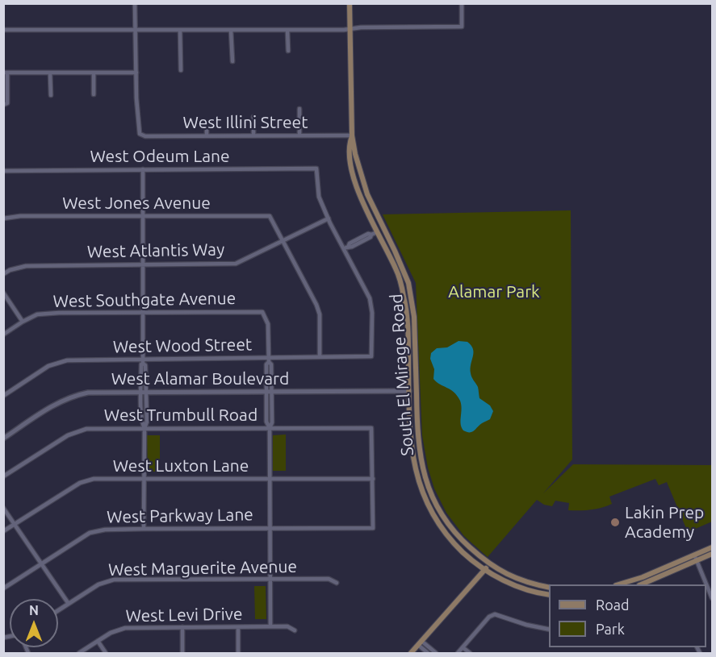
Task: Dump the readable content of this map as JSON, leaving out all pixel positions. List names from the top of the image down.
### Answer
{
  "streets": {
    "main road": ["South El Mirage Road"],
    "street": [
      "West Illini Street",
      "West Odeum Lane",
      "West Jones Avenue",
      "West Atlantis Way",
      "West Southgate Avenue",
      "West Wood Street",
      "West Alamar Boulevard",
      "West Trumbull Road",
      "West Luxton Lane",
      "West Parkway Lane",
      "West Marguerite Avenue",
      "West Levi Drive"
    ]
  },
  "crossings": [
    ["West Illini Street", "South El Mirage Road"],
    ["West Odeum Lane", "West Atlantis Way"],
    ["West Jones Avenue", "West Atlantis Way"],
    ["West Southgate Avenue", "West Wood Street"],
    ["South El Mirage Road", "West Alamar Boulevard"],
    ["West Trumbull Road", "West Luxton Lane"],
    ["West Trumbull Road", "West Parkway Lane"],
    ["West Luxton Lane", "West Parkway Lane"]
  ],
  "parks": ["Alamar Park"],
  "places": ["Lakin Prep Academy"],
  "legend": ["Road", "Park"],
  "north": "top"
}
